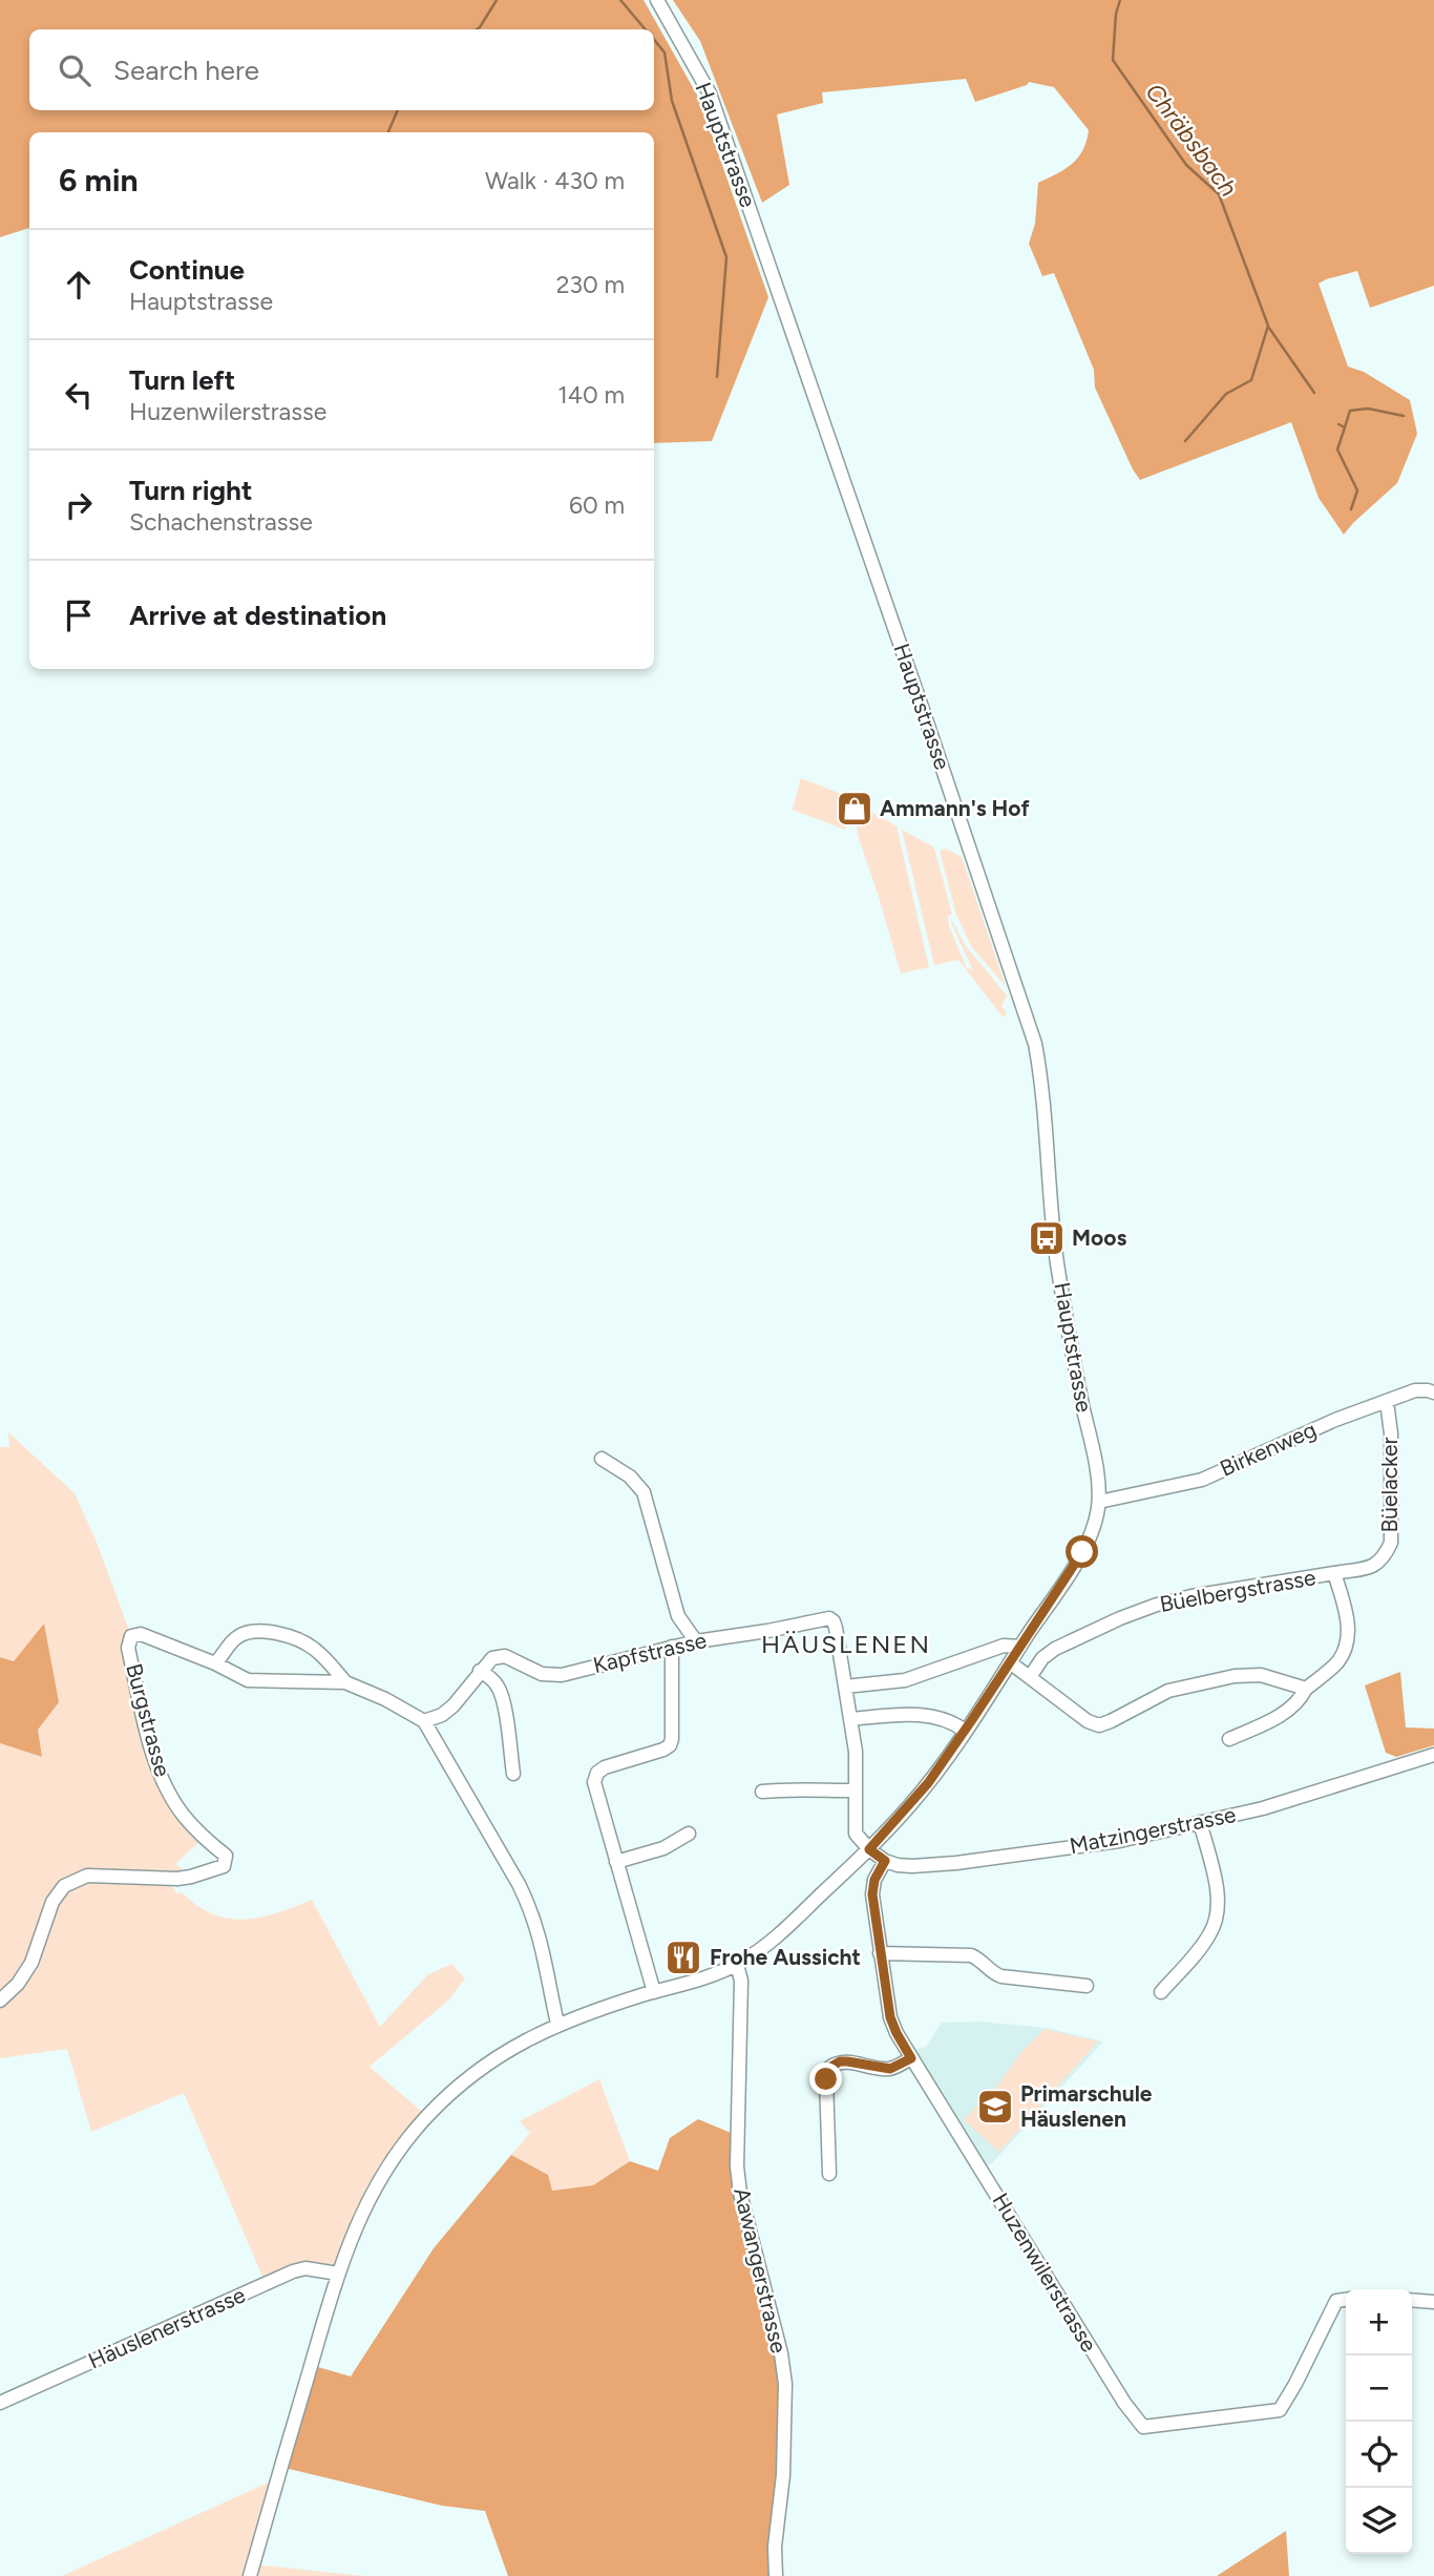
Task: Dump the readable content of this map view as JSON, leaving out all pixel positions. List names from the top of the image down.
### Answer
{
  "streets": {
    "street": [
      "Hauptstrasse",
      "Birkenweg",
      "Büelacker",
      "Büelbergstrasse",
      "Kapfstrasse",
      "Burgstrasse",
      "Matzingerstrasse",
      "Aawangerstrasse",
      "Huzenwilerstrasse",
      "Häuslenerstrasse"
    ]
  },
  "crossings": [
    ["Hauptstrasse", "Birkenweg"],
    ["Hauptstrasse", "Matzingerstrasse"],
    ["Hauptstrasse", "Aawangerstrasse"],
    ["Hauptstrasse", "Häuslenerstrasse"],
    ["Birkenweg", "Büelacker"],
    ["Büelacker", "Büelbergstrasse"],
    ["Matzingerstrasse", "Huzenwilerstrasse"]
  ],
  "districts": ["HÄUSLENEN"],
  "water": ["Chräbsbach"],
  "places": {
    "shop": ["Ammann's Hof"],
    "bus stop": ["Moos"],
    "restaurant": ["Frohe Aussicht"],
    "school or university": ["Primarschule Häuslenen"]
  },
  "page": {
    "search": "Search here",
    "heading": ["6 min", "Walk · 430 m"],
    "list": [
      ["Continue", "Hauptstrasse", "230 m"],
      ["Turn left", "Huzenwilerstrasse", "140 m"],
      ["Turn right", "Schachenstrasse", "60 m"],
      "Arrive at destination"
    ],
    "map_buttons": ["+", "−"]
  }
}
